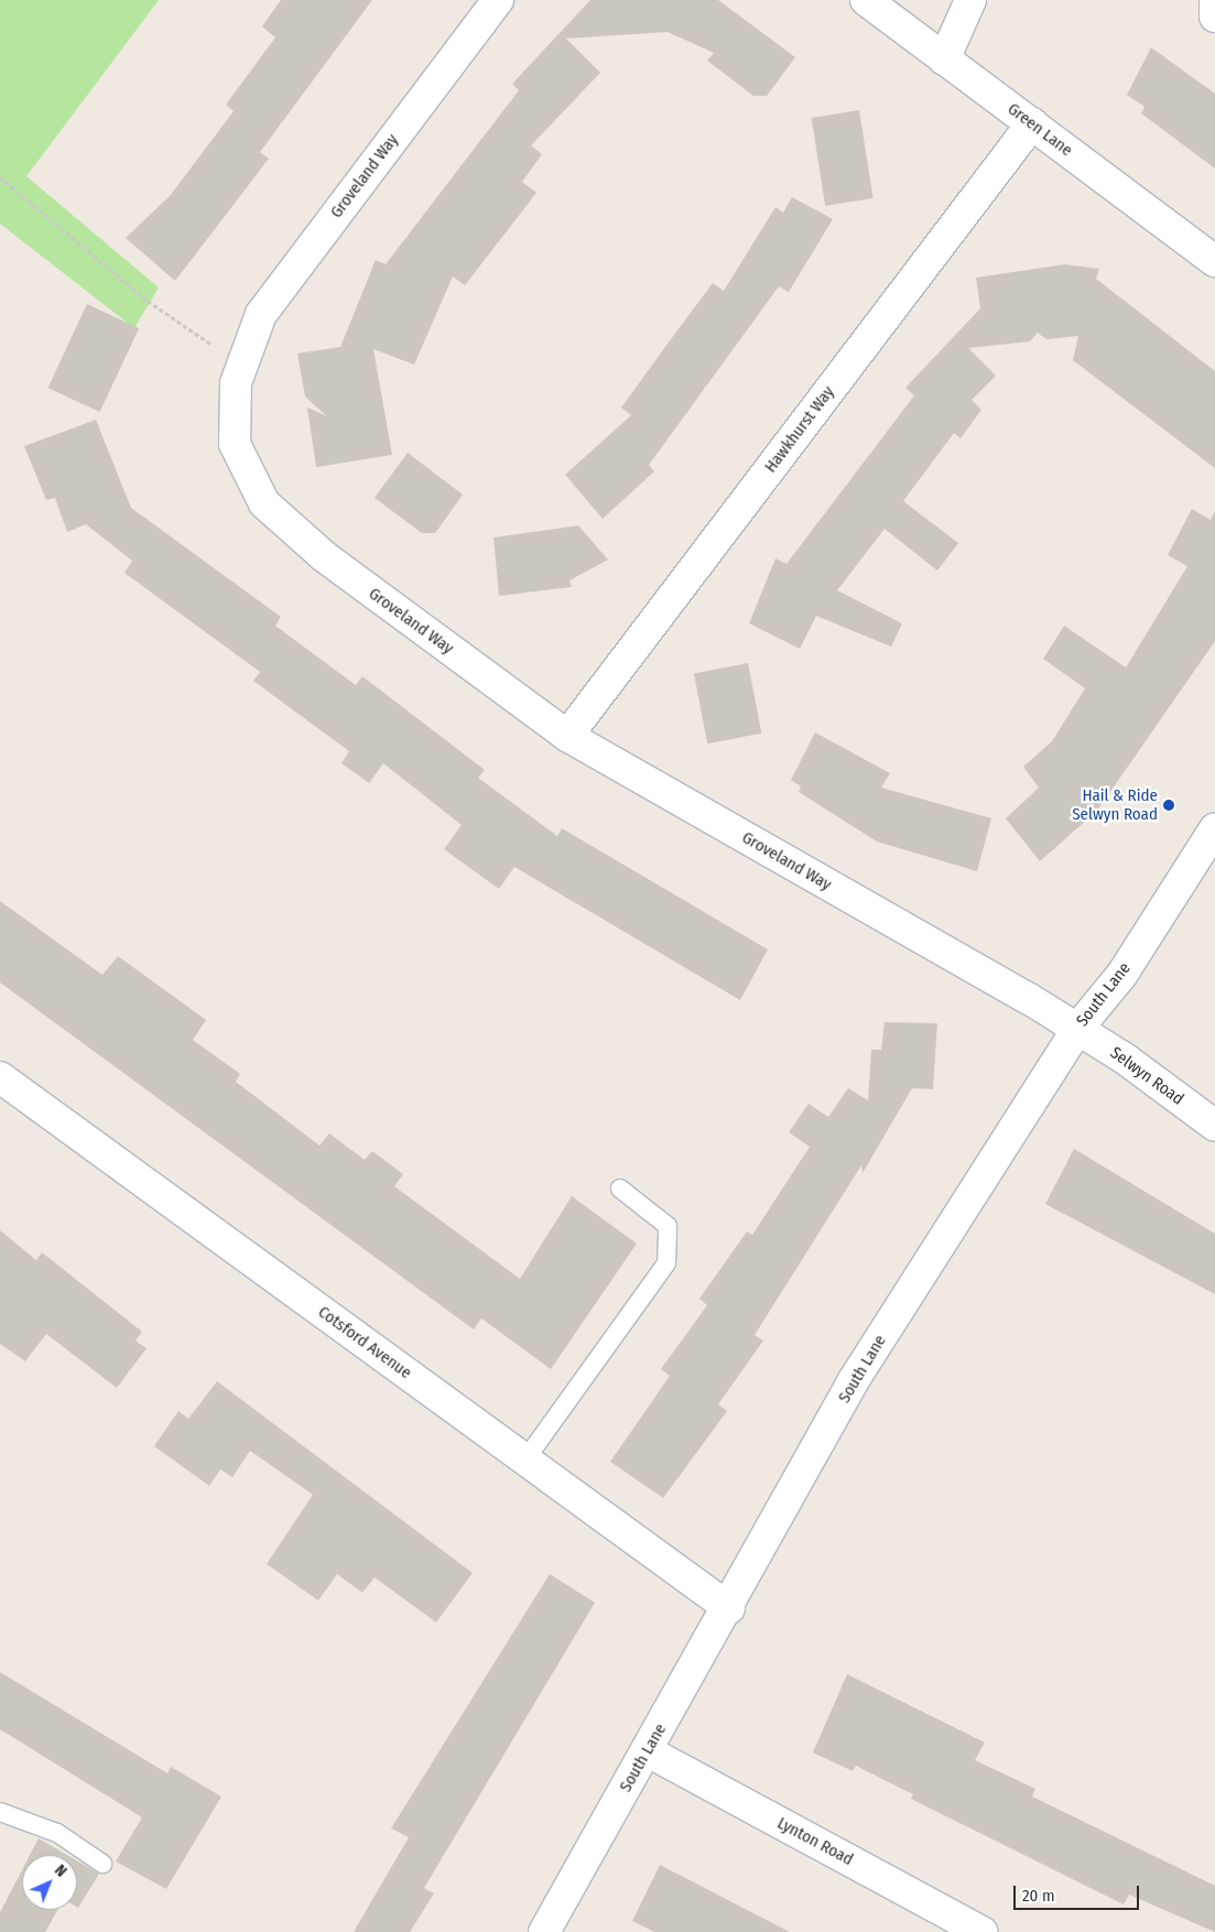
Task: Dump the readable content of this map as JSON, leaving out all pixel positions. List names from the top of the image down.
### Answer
{
  "streets": {
    "street": [
      "Green Lane",
      "Groveland Way",
      "Hawkhurst Way",
      "South Lane",
      "Selwyn Road",
      "Cotsford Avenue",
      "Lynton Road"
    ]
  },
  "crossings": [
    ["Green Lane", "Hawkhurst Way"],
    ["Groveland Way", "Hawkhurst Way"],
    ["Groveland Way", "South Lane"],
    ["Groveland Way", "Selwyn Road"],
    ["South Lane", "Selwyn Road"],
    ["South Lane", "Cotsford Avenue"],
    ["South Lane", "Lynton Road"]
  ],
  "places": ["Hail & Ride Selwyn Road"],
  "scale_bar": "20 m",
  "north": "top right"
}
